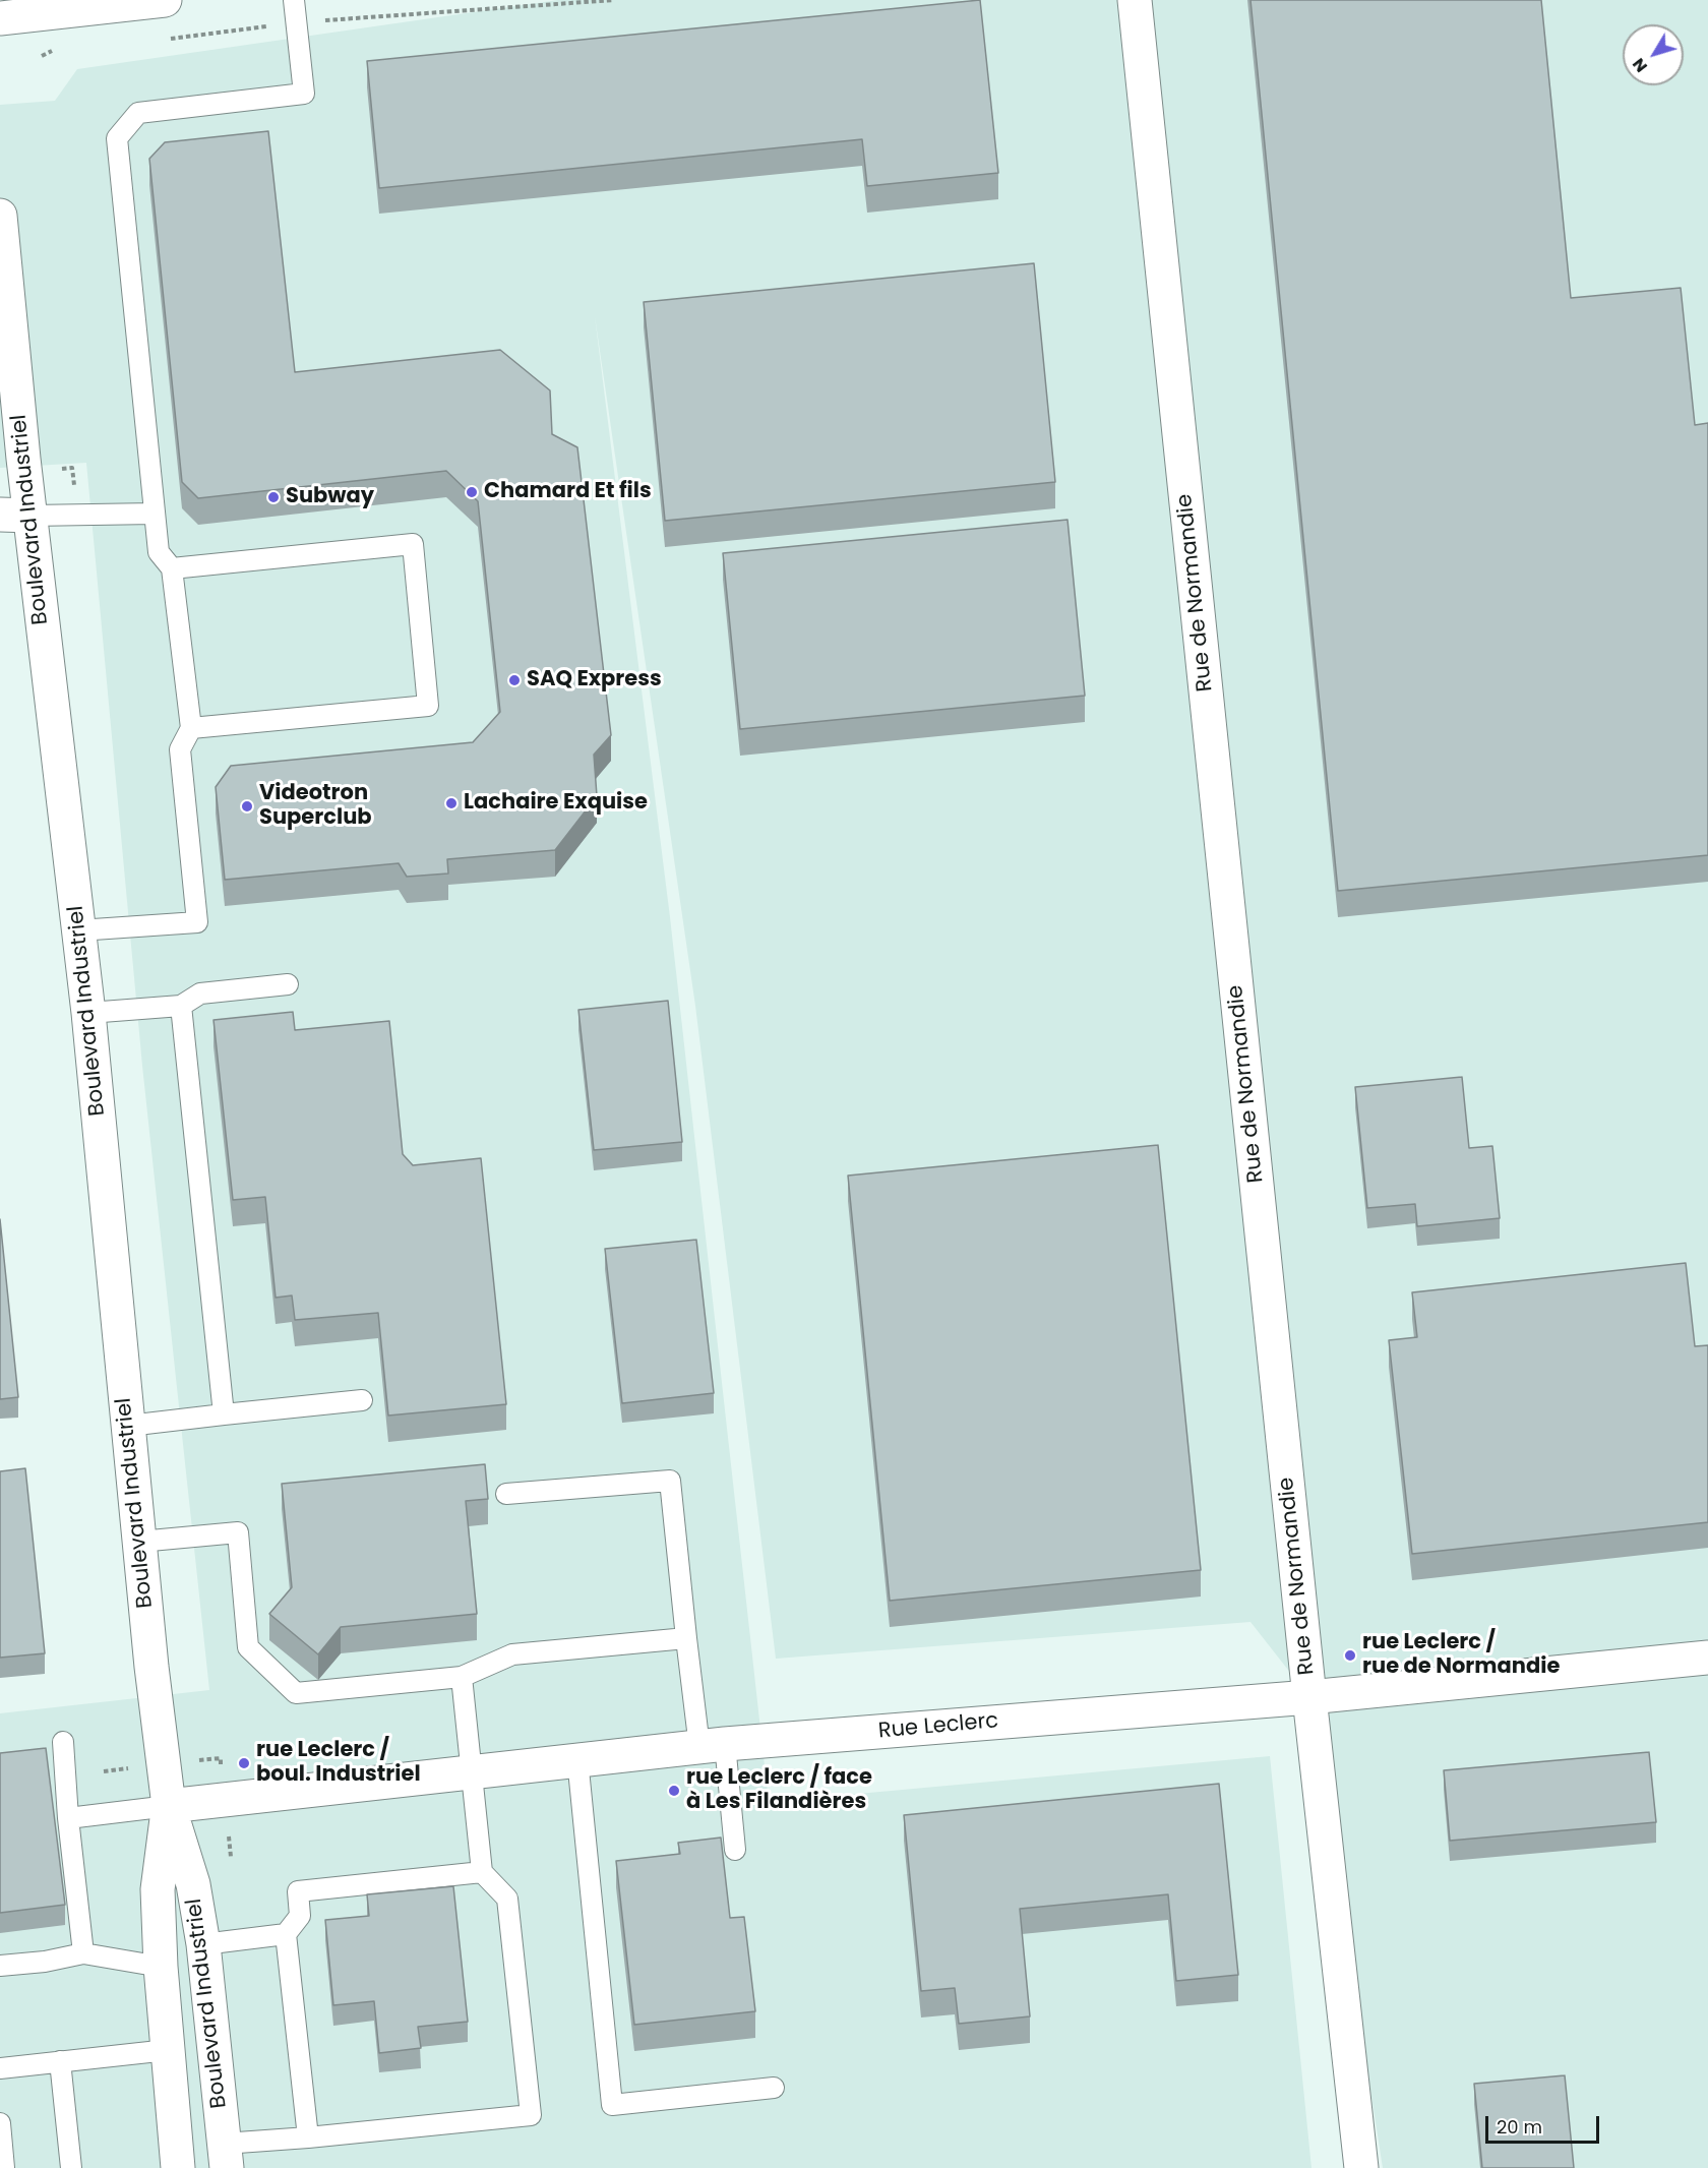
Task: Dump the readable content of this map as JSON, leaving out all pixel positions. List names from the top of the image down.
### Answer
{
  "streets": {
    "street": ["Boulevard Industriel", "Rue de Normandie", "Rue Leclerc"]
  },
  "crossings": [
    ["Boulevard Industriel", "Rue Leclerc"],
    ["Rue de Normandie", "Rue Leclerc"]
  ],
  "places": [
    "Chamard Et fils",
    "Subway",
    "SAQ Express",
    "Lachaire Exquise",
    "Videotron Superclub",
    "rue Leclerc / rue de Normandie",
    "rue Leclerc / boul. Industriel",
    "rue Leclerc / face à Les Filandières"
  ],
  "scale_bar": "20 m",
  "north": "bottom left"
}
